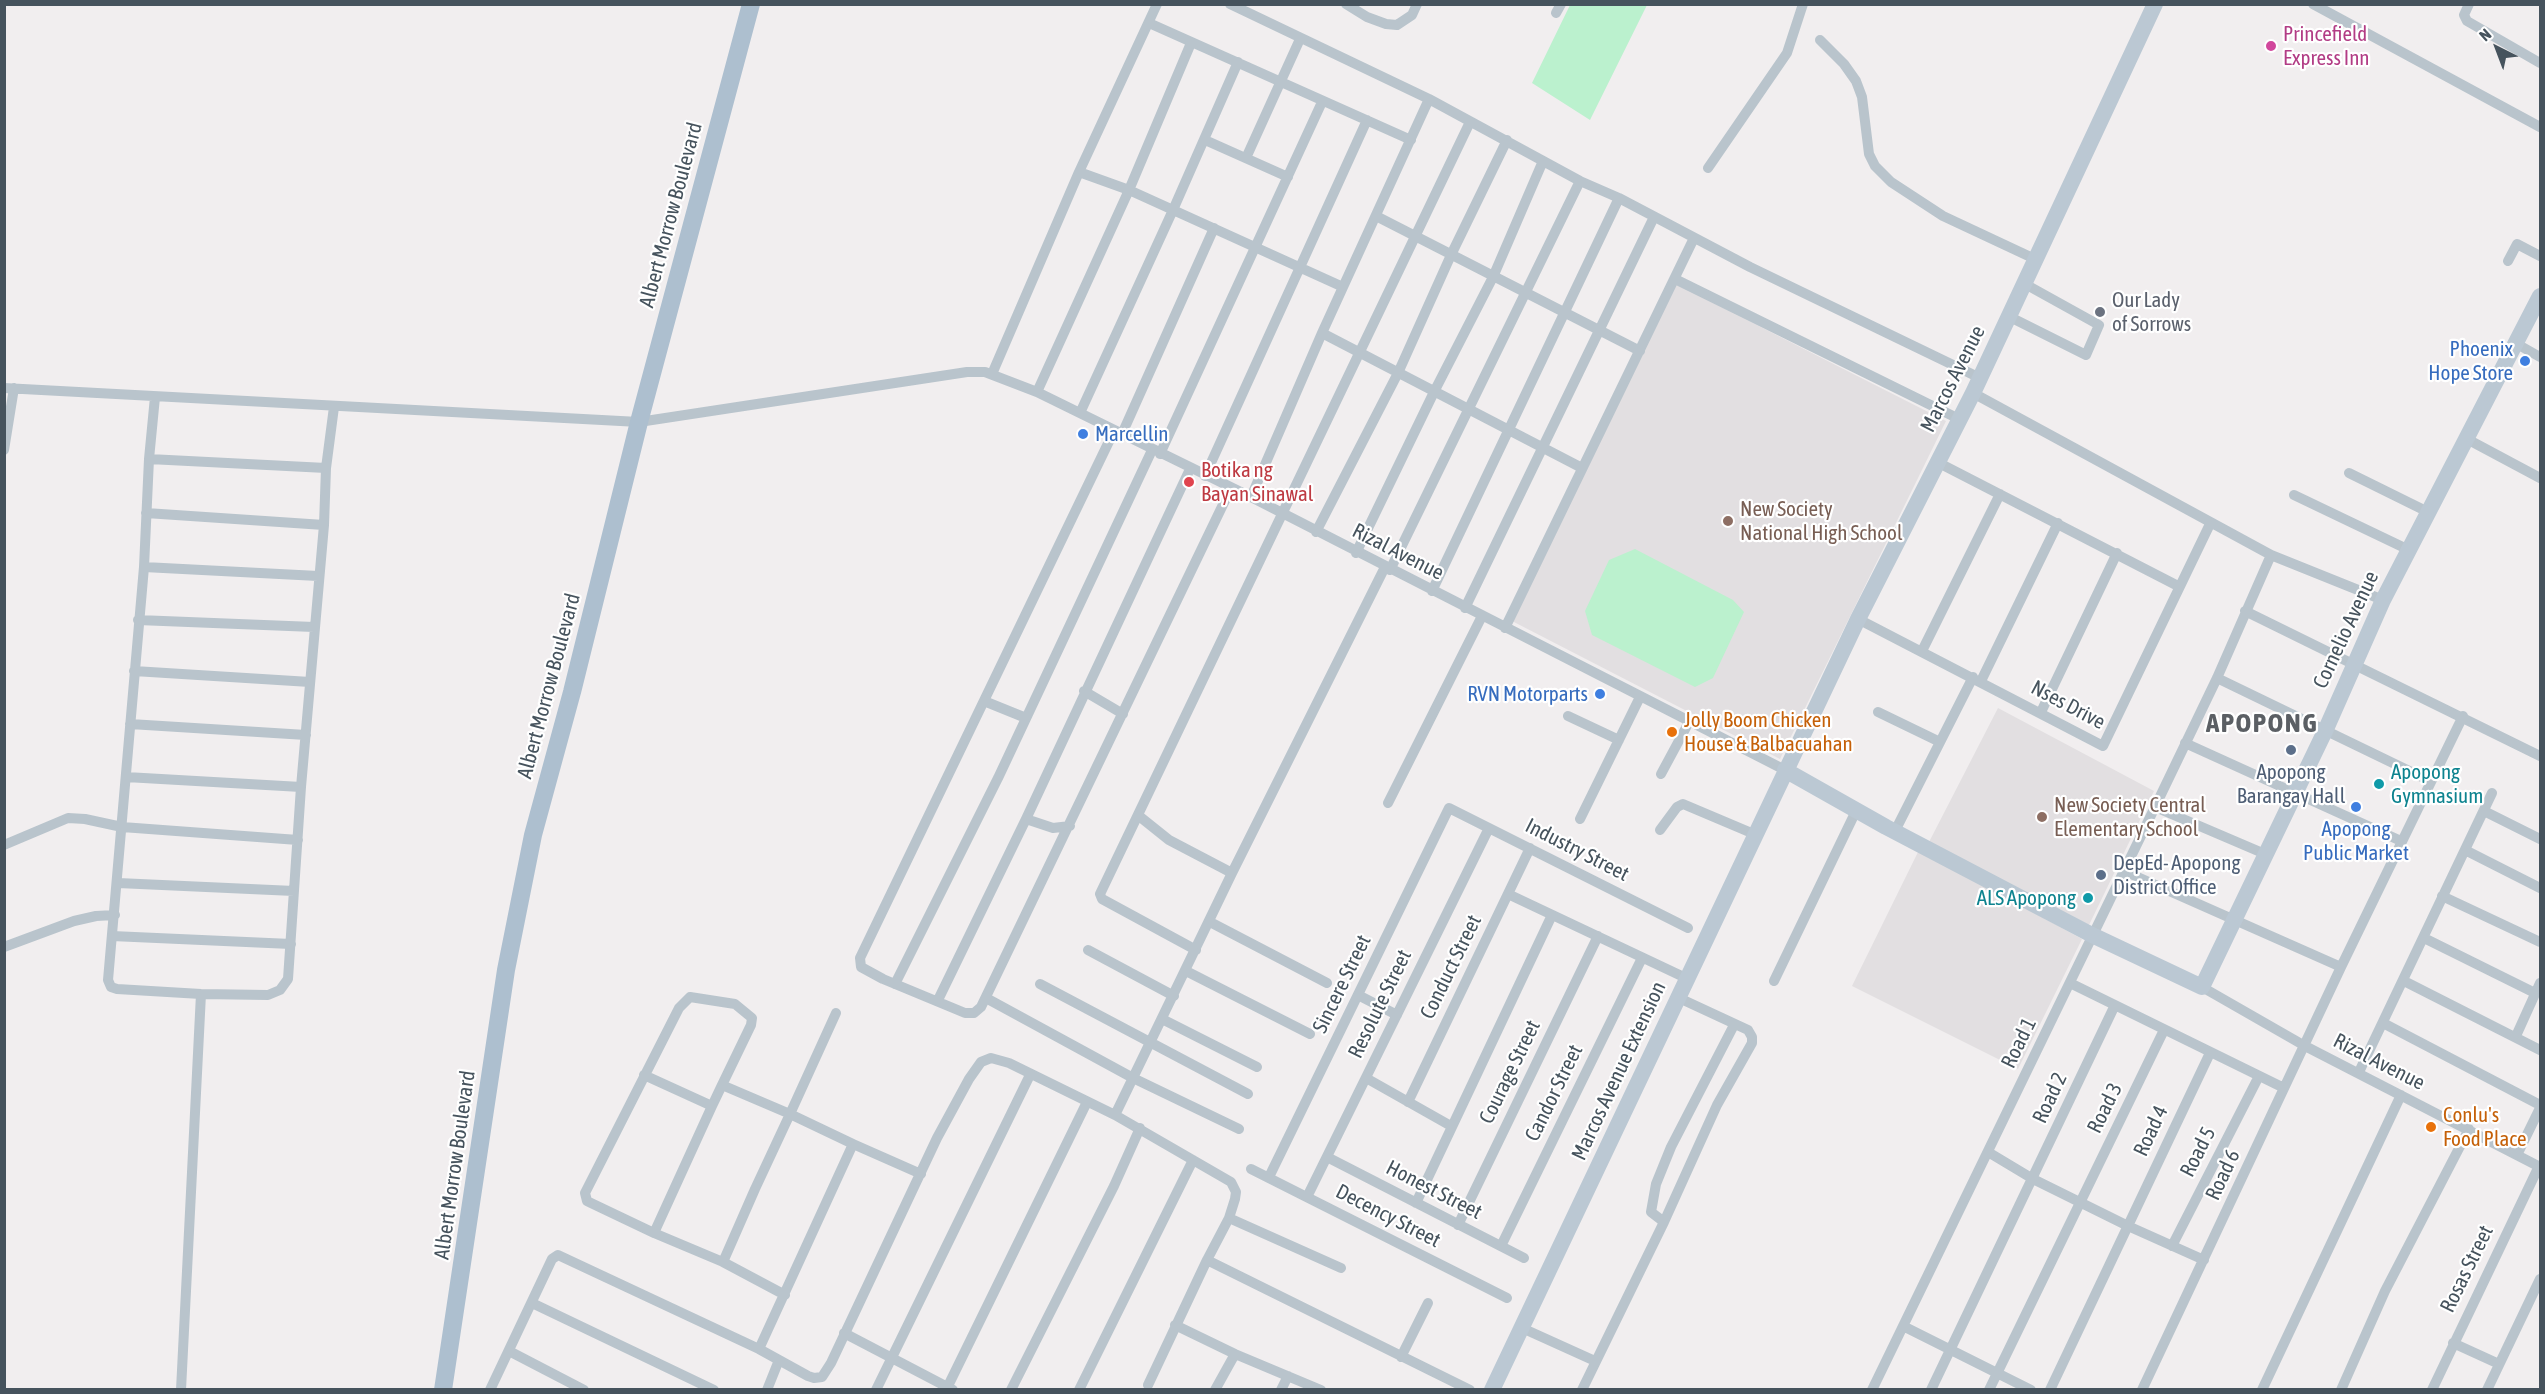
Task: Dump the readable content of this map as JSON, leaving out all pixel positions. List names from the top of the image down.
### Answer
{
  "streets": {
    "main road": ["Albert Morrow Boulevard"],
    "street": [
      "Marcos Avenue",
      "Rizal Avenue",
      "Cornelio Avenue",
      "Nses Drive",
      "Industry Street",
      "Conduct Street",
      "Sincere Street",
      "Resolute Street",
      "Road 1",
      "Marcos Avenue Extension",
      "Courage Street",
      "Candor Street",
      "Road 2",
      "Road 3",
      "Road 4",
      "Road 5",
      "Road 6",
      "Honest Street",
      "Decency Street",
      "Rosas Street"
    ]
  },
  "crossings": [
    ["Albert Morrow Boulevard", "Rizal Avenue"],
    ["Marcos Avenue", "Rizal Avenue"],
    ["Marcos Avenue", "Nses Drive"],
    ["Marcos Avenue", "Marcos Avenue Extension"],
    ["Rizal Avenue", "Cornelio Avenue"],
    ["Rizal Avenue", "Marcos Avenue Extension"],
    ["Rizal Avenue", "Road 6"],
    ["Rizal Avenue", "Rosas Street"],
    ["Industry Street", "Conduct Street"],
    ["Industry Street", "Sincere Street"],
    ["Industry Street", "Resolute Street"],
    ["Sincere Street", "Decency Street"],
    ["Resolute Street", "Honest Street"],
    ["Resolute Street", "Decency Street"],
    ["Courage Street", "Honest Street"],
    ["Candor Street", "Honest Street"]
  ],
  "districts": ["APOPONG"],
  "places": [
    "Princefield Express Inn",
    "Our Lady of Sorrows",
    "Phoenix Hope Store",
    "Marcellin",
    "Botika ng Bayan Sinawal",
    "New Society National High School",
    "RVN Motorparts",
    "Jolly Boom Chicken House & Balbacuahan",
    "Apopong Barangay Hall",
    "Apopong Gymnasium",
    "Apopong Public Market",
    "New Society Central Elementary School",
    "DepEd- Apopong District Office",
    "ALS Apopong",
    "Conlu's Food Place"
  ],
  "north": "top left"
}
